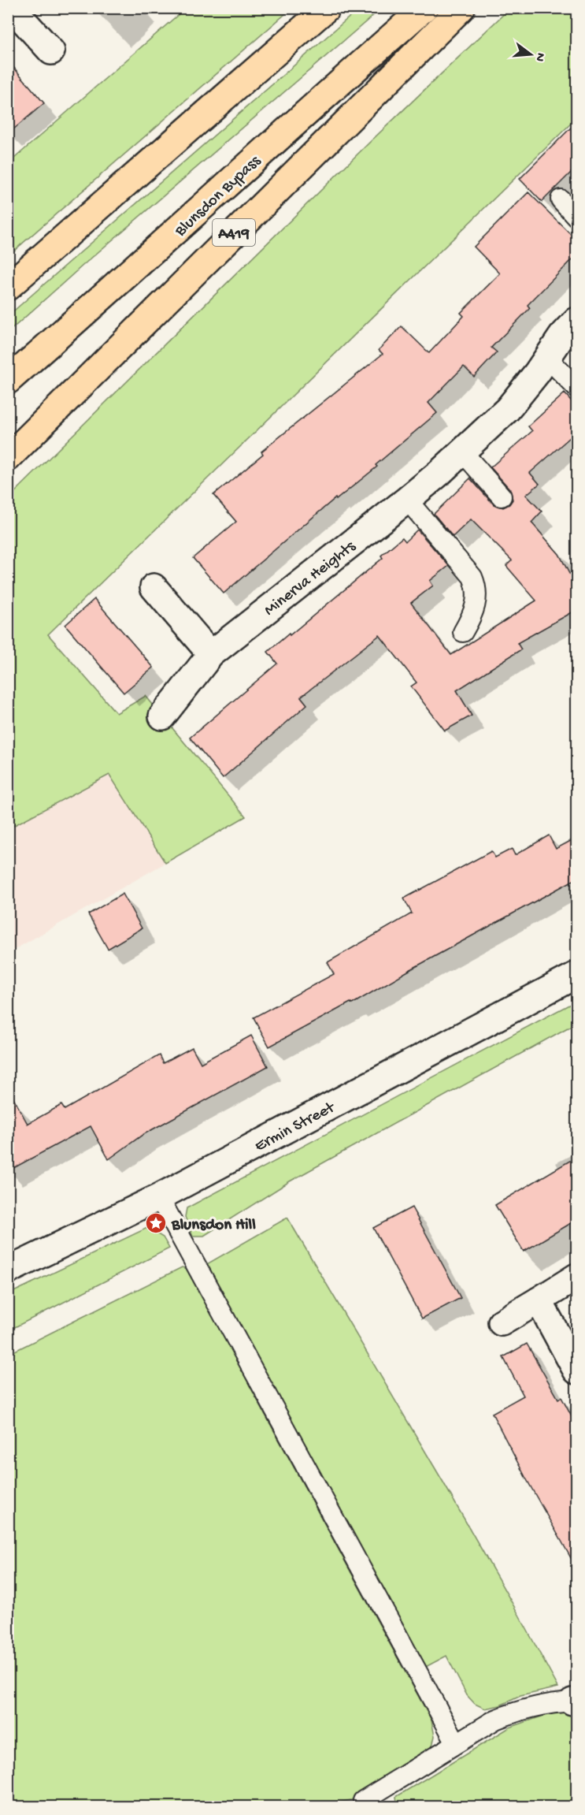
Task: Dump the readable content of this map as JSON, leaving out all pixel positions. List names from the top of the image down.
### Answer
{
  "streets": {
    "highway": ["Blunsdon Bypass", "A419"],
    "street": ["Minerva Heights", "Ermin Street"]
  },
  "places": {
    "place": ["Blunsdon Hill"]
  },
  "north": "right"
}
